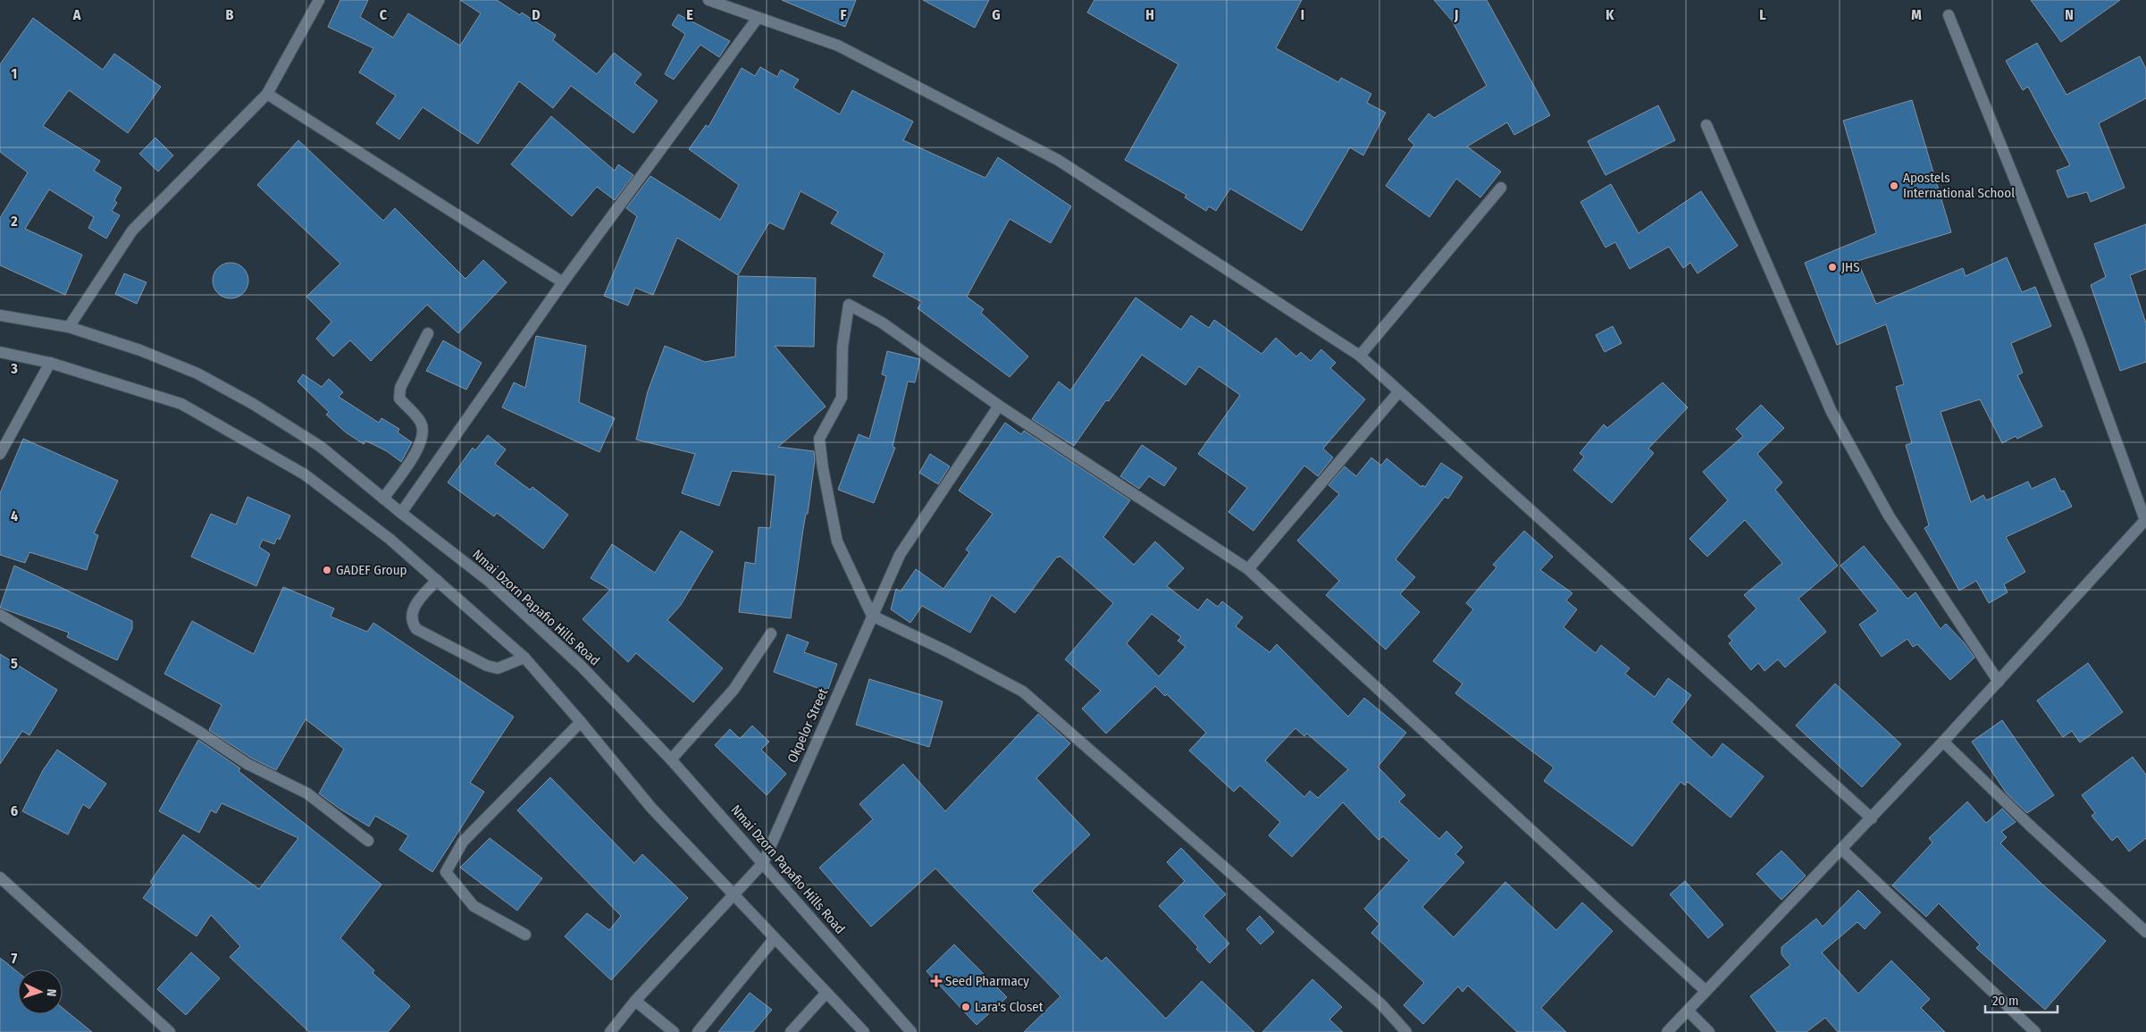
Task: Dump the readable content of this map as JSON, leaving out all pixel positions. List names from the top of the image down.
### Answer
{
  "streets": {
    "street": ["Nmai Dzorn Papafio Hills Road", "Okpelor Street"]
  },
  "crossings": [
    ["Nmai Dzorn Papafio Hills Road", "Okpelor Street"]
  ],
  "places": {
    "other": [
      "Apostels International School",
      "JHS",
      "GADEF Group",
      "Lara's Closet"
    ],
    "health": ["Seed Pharmacy"]
  },
  "scale_bar": "20 m",
  "north": "right",
  "grid": {
    "columns": [
      "A",
      "B",
      "C",
      "D",
      "E",
      "F",
      "G",
      "H",
      "I",
      "J",
      "K",
      "L",
      "M",
      "N"
    ],
    "rows": [
      "1",
      "2",
      "3",
      "4",
      "5",
      "6",
      "7"
    ]
  }
}
